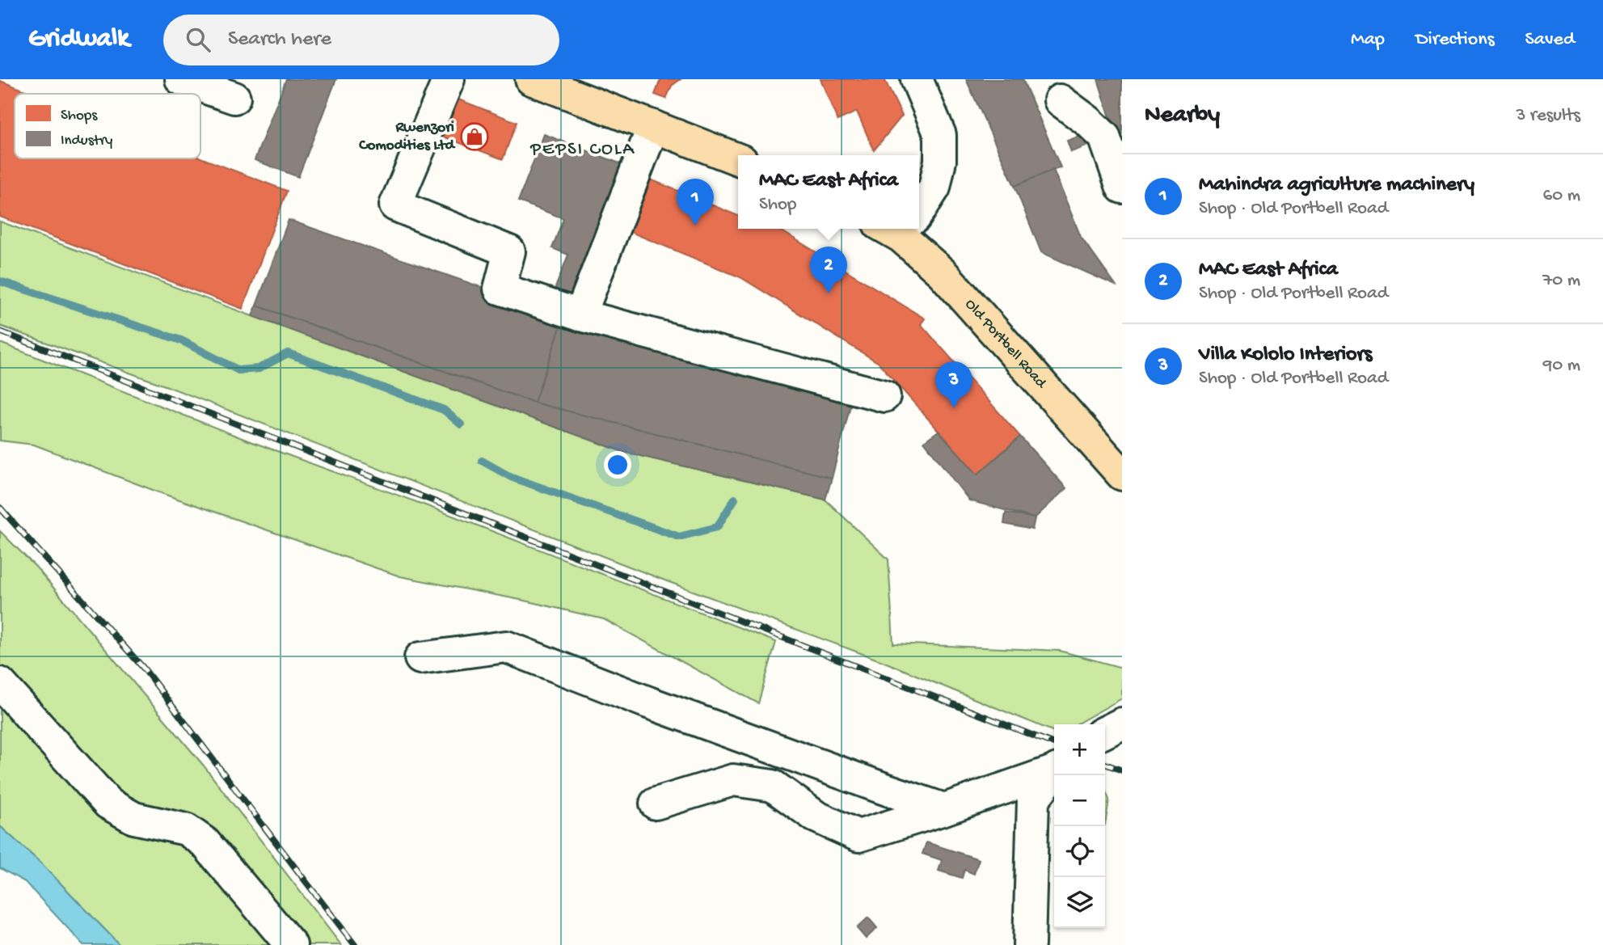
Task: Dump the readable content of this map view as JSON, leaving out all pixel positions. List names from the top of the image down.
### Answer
{
  "streets": {
    "main road": ["Old Portbell Road"]
  },
  "districts": ["PEPSI COLA"],
  "places": {
    "shop": ["Rwenzori Comodities Ltd"]
  },
  "legend": ["Shops", "Industry"],
  "page": {
    "header": "Gridwalk",
    "search": "Search here",
    "nav": ["Map", "Directions", "Saved"],
    "heading": ["Nearby", "3 results"],
    "list": [
      {
        "mark": "1",
        "name": "Mahindra agriculture machinery",
        "note": "Shop · Old Portbell Road",
        "value": "60 m"
      },
      {
        "mark": "2",
        "name": "MAC East Africa",
        "note": "Shop · Old Portbell Road",
        "value": "70 m"
      },
      {
        "mark": "3",
        "name": "Villa Kololo Interiors",
        "note": "Shop · Old Portbell Road",
        "value": "90 m"
      }
    ],
    "popup": ["MAC East Africa", "Shop"],
    "pins": ["1", "2", "3"],
    "map_buttons": ["+", "−"]
  }
}
